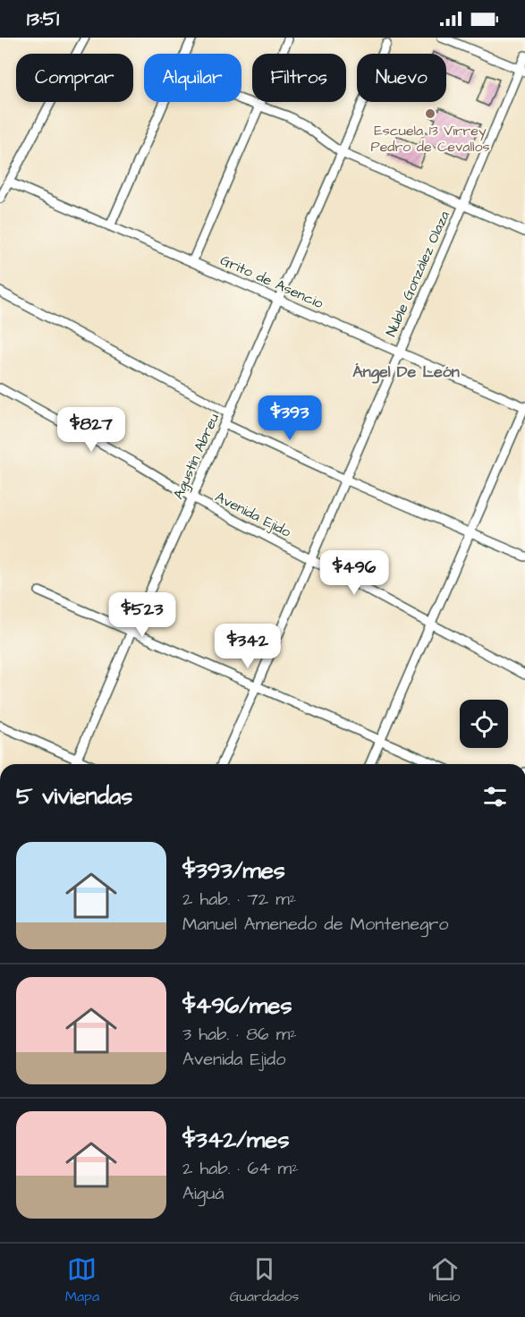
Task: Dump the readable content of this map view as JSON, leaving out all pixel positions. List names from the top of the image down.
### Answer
{
  "streets": {
    "street": [
      "Nuble González Olaza",
      "Grito de Asencio",
      "Agustín Abreu",
      "Avenida Ejido"
    ]
  },
  "crossings": [
    ["Nuble González Olaza", "Grito de Asencio"],
    ["Nuble González Olaza", "Avenida Ejido"],
    ["Grito de Asencio", "Agustín Abreu"],
    ["Agustín Abreu", "Avenida Ejido"]
  ],
  "districts": ["Ángel De León"],
  "places": ["Escuela 13 Virrey Pedro de Cevallos"],
  "page": {
    "status": "13:51",
    "chip": [
      "Comprar",
      "Alquilar",
      "Filtros",
      "Nuevo"
    ],
    "price": [
      "$393",
      "$827",
      "$496",
      "$523",
      "$342"
    ],
    "heading": "5 viviendas",
    "list": [
      {
        "name": "$393/mes",
        "note": "2 hab. · 72 m² · Manuel Amenedo de Montenegro"
      },
      {
        "name": "$496/mes",
        "note": "3 hab. · 86 m² · Avenida Ejido"
      },
      {
        "name": "$342/mes",
        "note": "2 hab. · 64 m² · Aiguá"
      }
    ],
    "tabs": ["Mapa", "Guardados", "Inicio"]
  }
}
